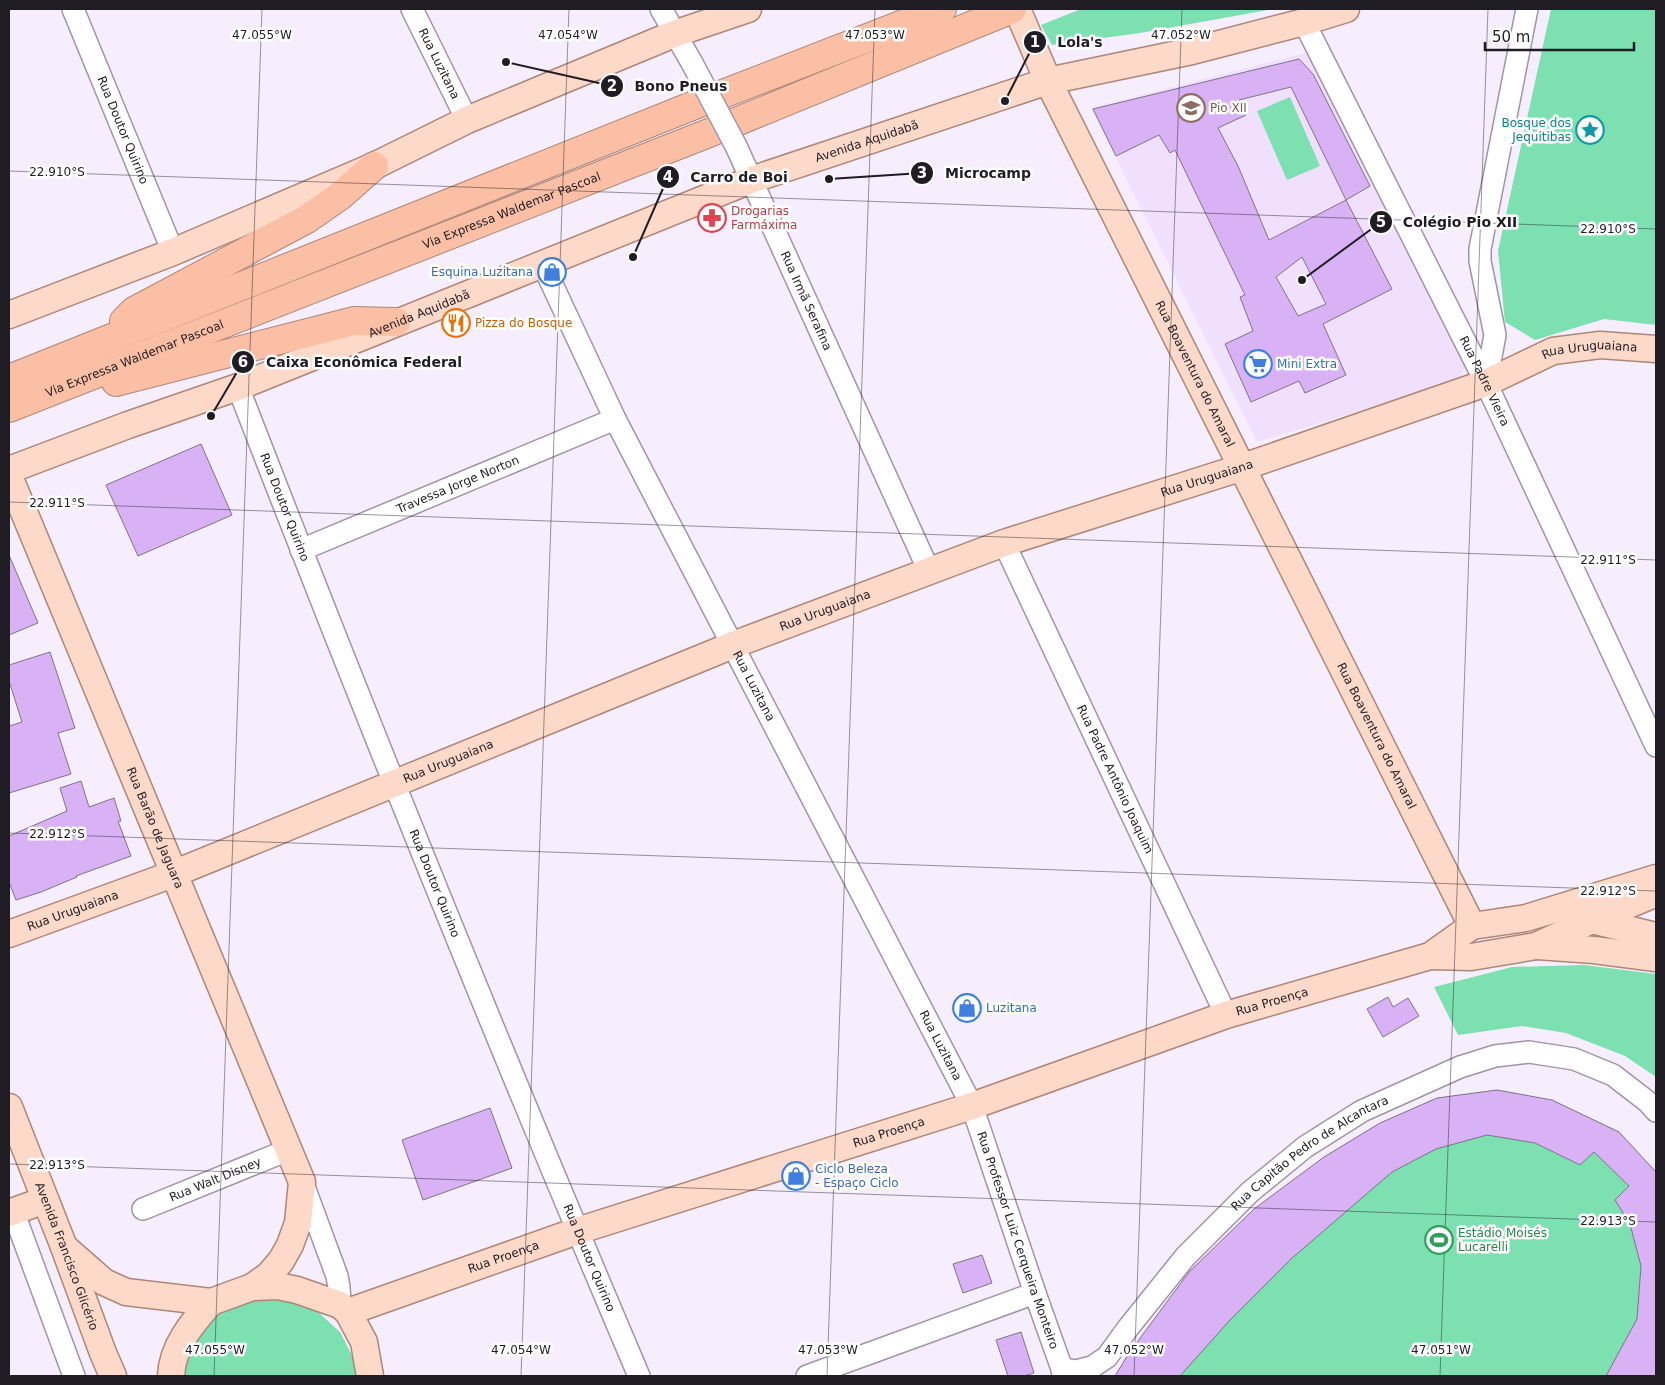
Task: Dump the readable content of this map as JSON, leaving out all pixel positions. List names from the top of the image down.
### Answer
{
  "streets": {
    "highway": ["Via Expressa Waldemar Pascoal"],
    "main road": [
      "Avenida Aquidabã",
      "Rua Uruguaiana",
      "Rua Boaventura do Amaral",
      "Rua Barão de Jaguara",
      "Rua Proença",
      "Avenida Francisco Glicério"
    ],
    "street": [
      "Rua Luzitana",
      "Rua Doutor Quirino",
      "Rua Irmã Serafina",
      "Rua Padre Vieira",
      "Travessa Jorge Norton",
      "Rua Padre Antônio Joaquim",
      "Rua Capitão Pedro de Alcantara",
      "Rua Walt Disney",
      "Rua Professor Luiz Cerqueira Monteiro"
    ]
  },
  "crossings": [
    ["Rua Luzitana", "Avenida Aquidabã"],
    ["Rua Luzitana", "Rua Uruguaiana"],
    ["Rua Luzitana", "Travessa Jorge Norton"],
    ["Rua Luzitana", "Rua Proença"],
    ["Rua Luzitana", "Rua Professor Luiz Cerqueira Monteiro"],
    ["Rua Doutor Quirino", "Avenida Aquidabã"],
    ["Rua Doutor Quirino", "Rua Uruguaiana"],
    ["Rua Doutor Quirino", "Travessa Jorge Norton"],
    ["Rua Doutor Quirino", "Rua Proença"],
    ["Avenida Aquidabã", "Rua Irmã Serafina"],
    ["Avenida Aquidabã", "Rua Boaventura do Amaral"],
    ["Avenida Aquidabã", "Rua Padre Vieira"],
    ["Rua Irmã Serafina", "Rua Uruguaiana"],
    ["Rua Uruguaiana", "Rua Boaventura do Amaral"],
    ["Rua Uruguaiana", "Rua Padre Vieira"],
    ["Rua Uruguaiana", "Rua Padre Antônio Joaquim"],
    ["Rua Uruguaiana", "Rua Barão de Jaguara"],
    ["Rua Boaventura do Amaral", "Rua Proença"],
    ["Rua Padre Antônio Joaquim", "Rua Proença"],
    ["Rua Barão de Jaguara", "Rua Walt Disney"],
    ["Rua Proença", "Rua Professor Luiz Cerqueira Monteiro"],
    ["Rua Capitão Pedro de Alcantara", "Rua Professor Luiz Cerqueira Monteiro"]
  ],
  "places": {
    "other": [
      "Bono Pneus",
      "Lola's",
      "Microcamp",
      "Carro de Boi",
      "Colégio Pio XII",
      "Caixa Econômica Federal"
    ],
    "school or university": ["Pio XII"],
    "place": ["Bosque dos Jequitibas"],
    "pharmacy": ["Drogarias Farmáxima"],
    "shop": ["Esquina Luzitana", "Luzitana", "Ciclo Beleza - Espaço Ciclo"],
    "restaurant": ["Pizza do Bosque"],
    "supermarket": ["Mini Extra"],
    "sports": ["Estádio Moisés Lucarelli"]
  },
  "scale_bar": "50 m",
  "coordinates": [
    "47.055°W",
    "47.054°W",
    "47.053°W",
    "47.052°W",
    "22.910°S",
    "22.911°S",
    "22.912°S",
    "22.913°S",
    "47.051°W"
  ]
}
